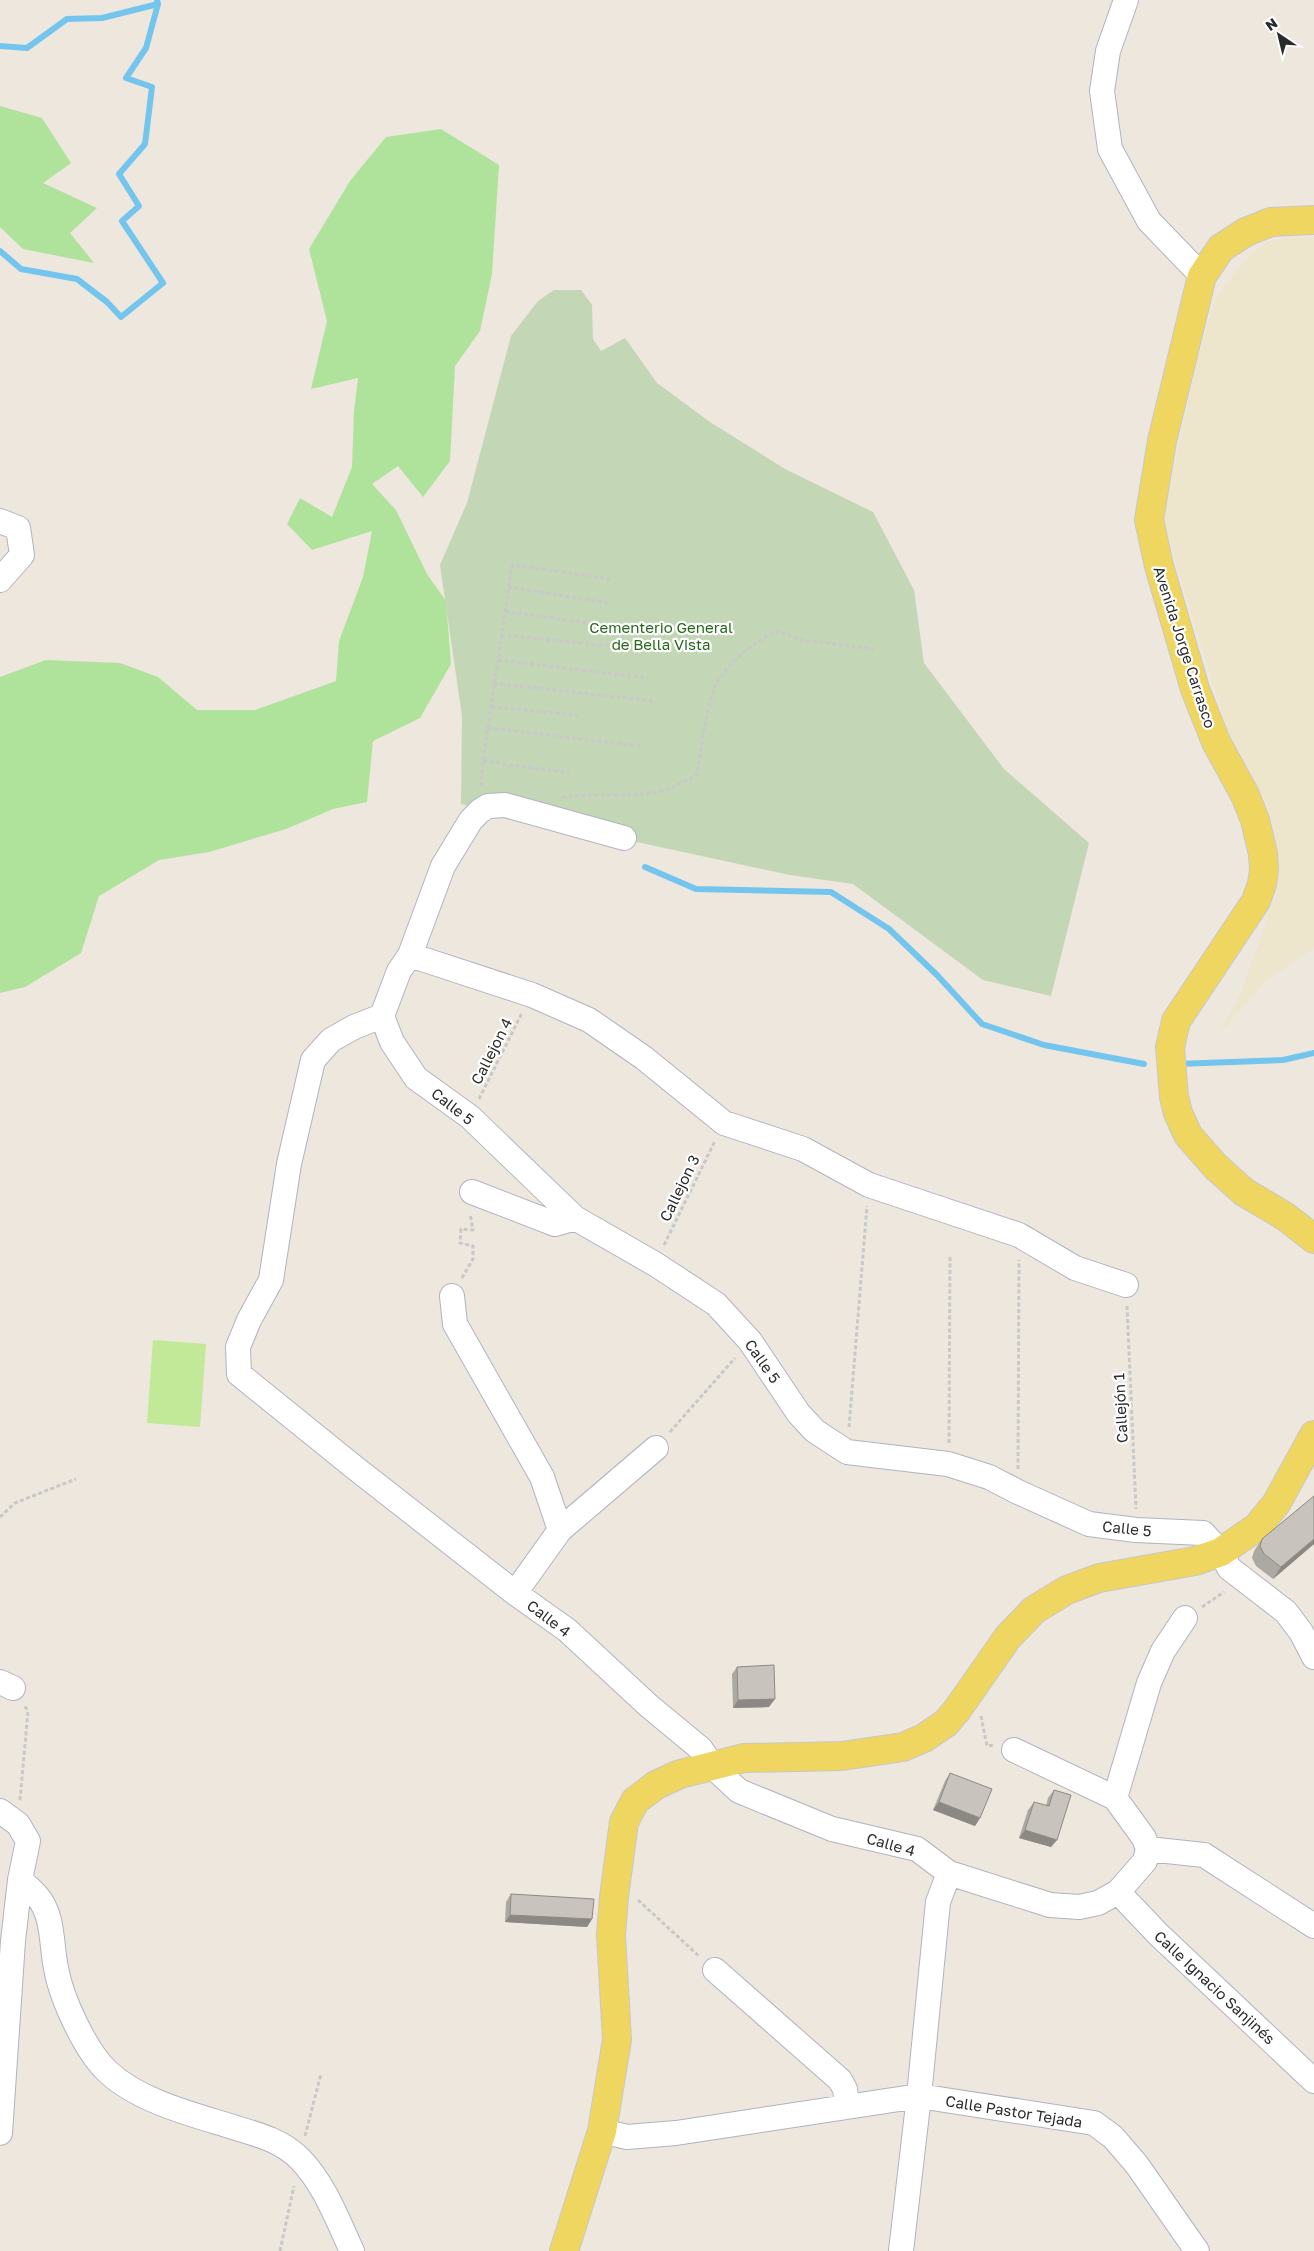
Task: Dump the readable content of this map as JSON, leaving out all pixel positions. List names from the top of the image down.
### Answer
{
  "streets": {
    "main road": ["Avenida Jorge Carrasco"],
    "street": [
      "Calle 5",
      "Calle 4",
      "Calle Ignacio Sanjinés",
      "Calle Pastor Tejada"
    ],
    "path": ["Callejon 4", "Callejon 3", "Callejón 1"]
  },
  "crossings": [
    ["Callejon 4", "Calle 5"],
    ["Calle 5", "Callejon 3"],
    ["Calle 5", "Callejón 1"],
    ["Calle 5", "Calle 4"],
    ["Calle 4", "Calle Ignacio Sanjinés"]
  ],
  "parks": ["Cementerio General de Bella Vista"],
  "north": "top left"
}
